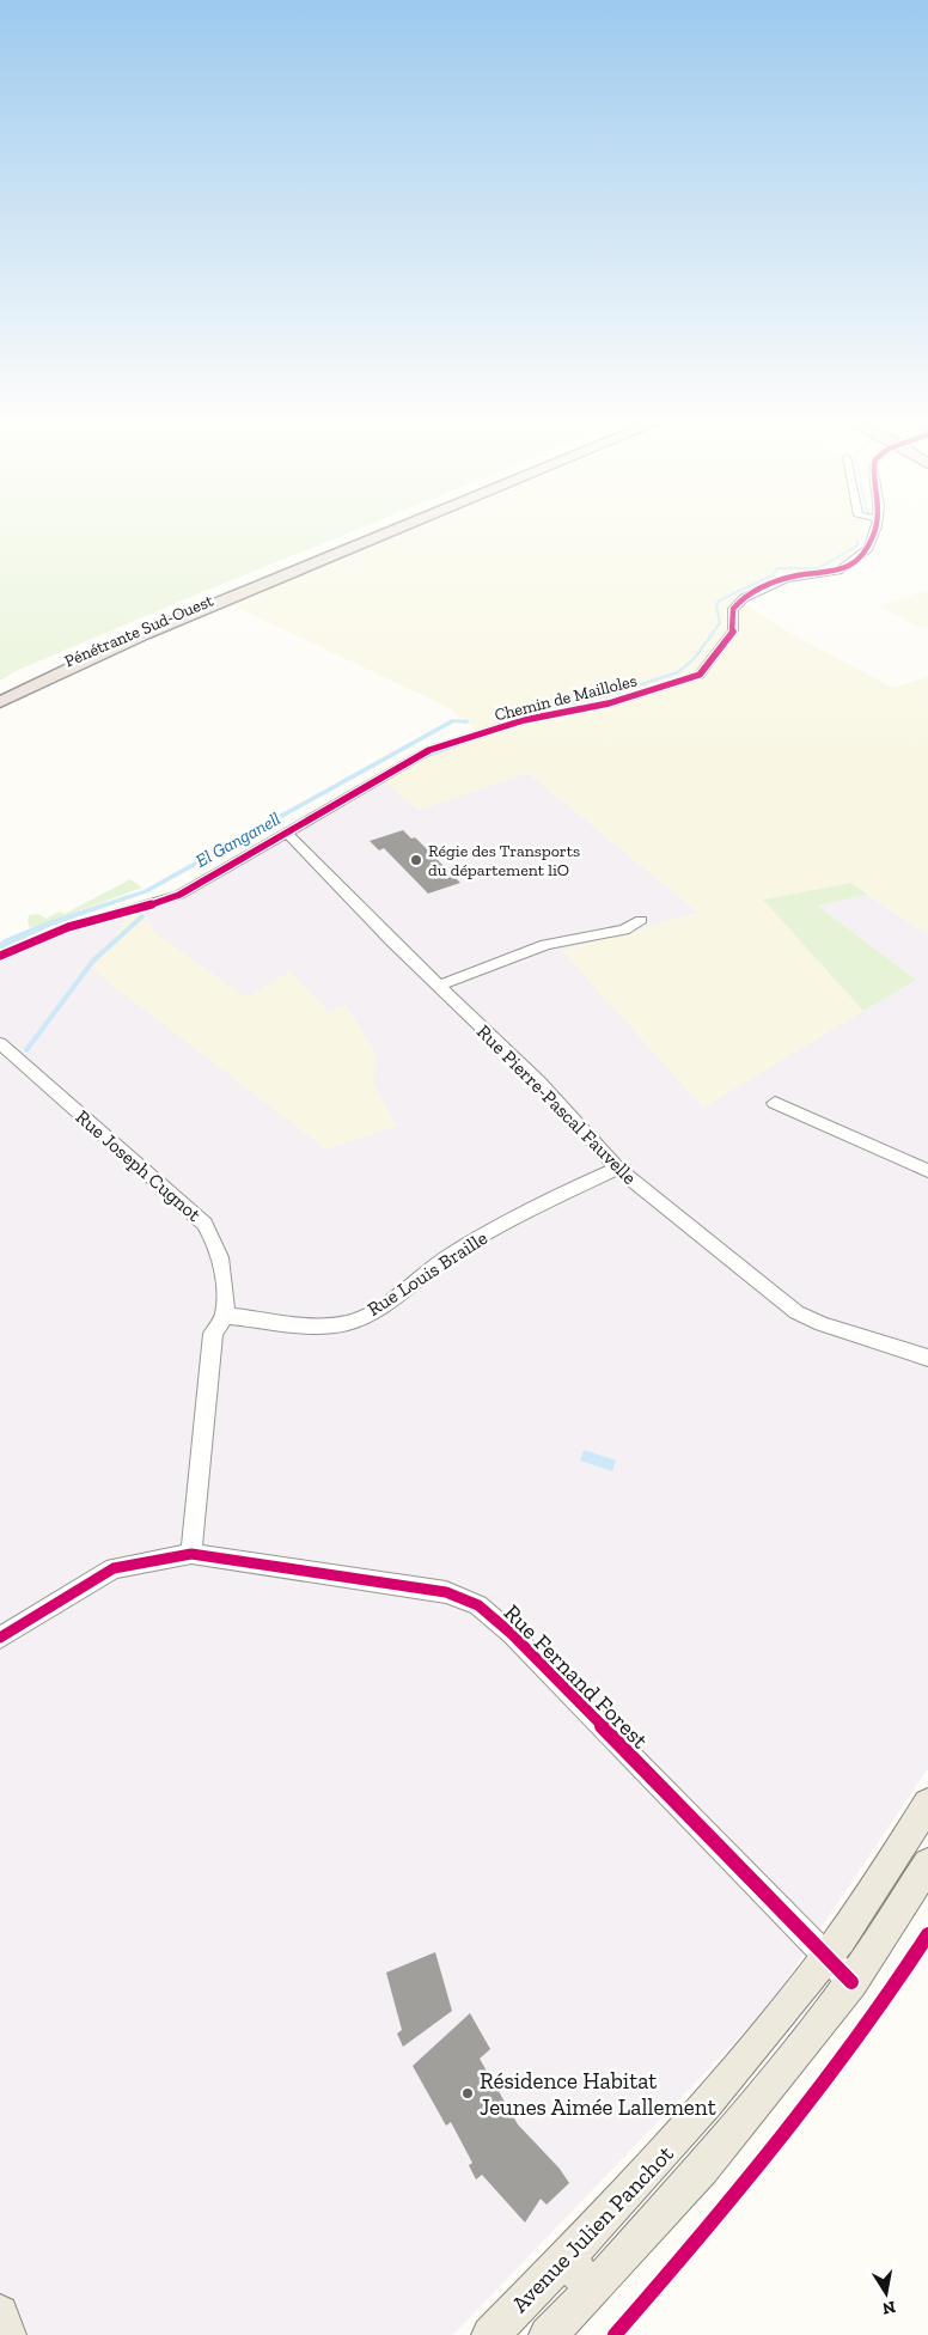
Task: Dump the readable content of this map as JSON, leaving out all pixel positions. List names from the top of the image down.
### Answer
{
  "streets": {
    "highway": ["Pénétrante Sud-Ouest"],
    "main road": ["Avenue Julien Panchot"],
    "street": [
      "Chemin de Mailloles",
      "Rue Pierre-Pascal Fauvelle",
      "Rue Joseph Cugnot",
      "Rue Louis Braille",
      "Rue Fernand Forest"
    ]
  },
  "crossings": [
    ["Chemin de Mailloles", "Rue Pierre-Pascal Fauvelle"],
    ["Rue Pierre-Pascal Fauvelle", "Rue Louis Braille"],
    ["Rue Joseph Cugnot", "Rue Louis Braille"],
    ["Rue Fernand Forest", "Avenue Julien Panchot"]
  ],
  "water": ["El Ganganell"],
  "places": ["Régie des Transports du département liO", "Résidence Habitat Jeunes Aimée Lallement"],
  "north": "bottom"
}
